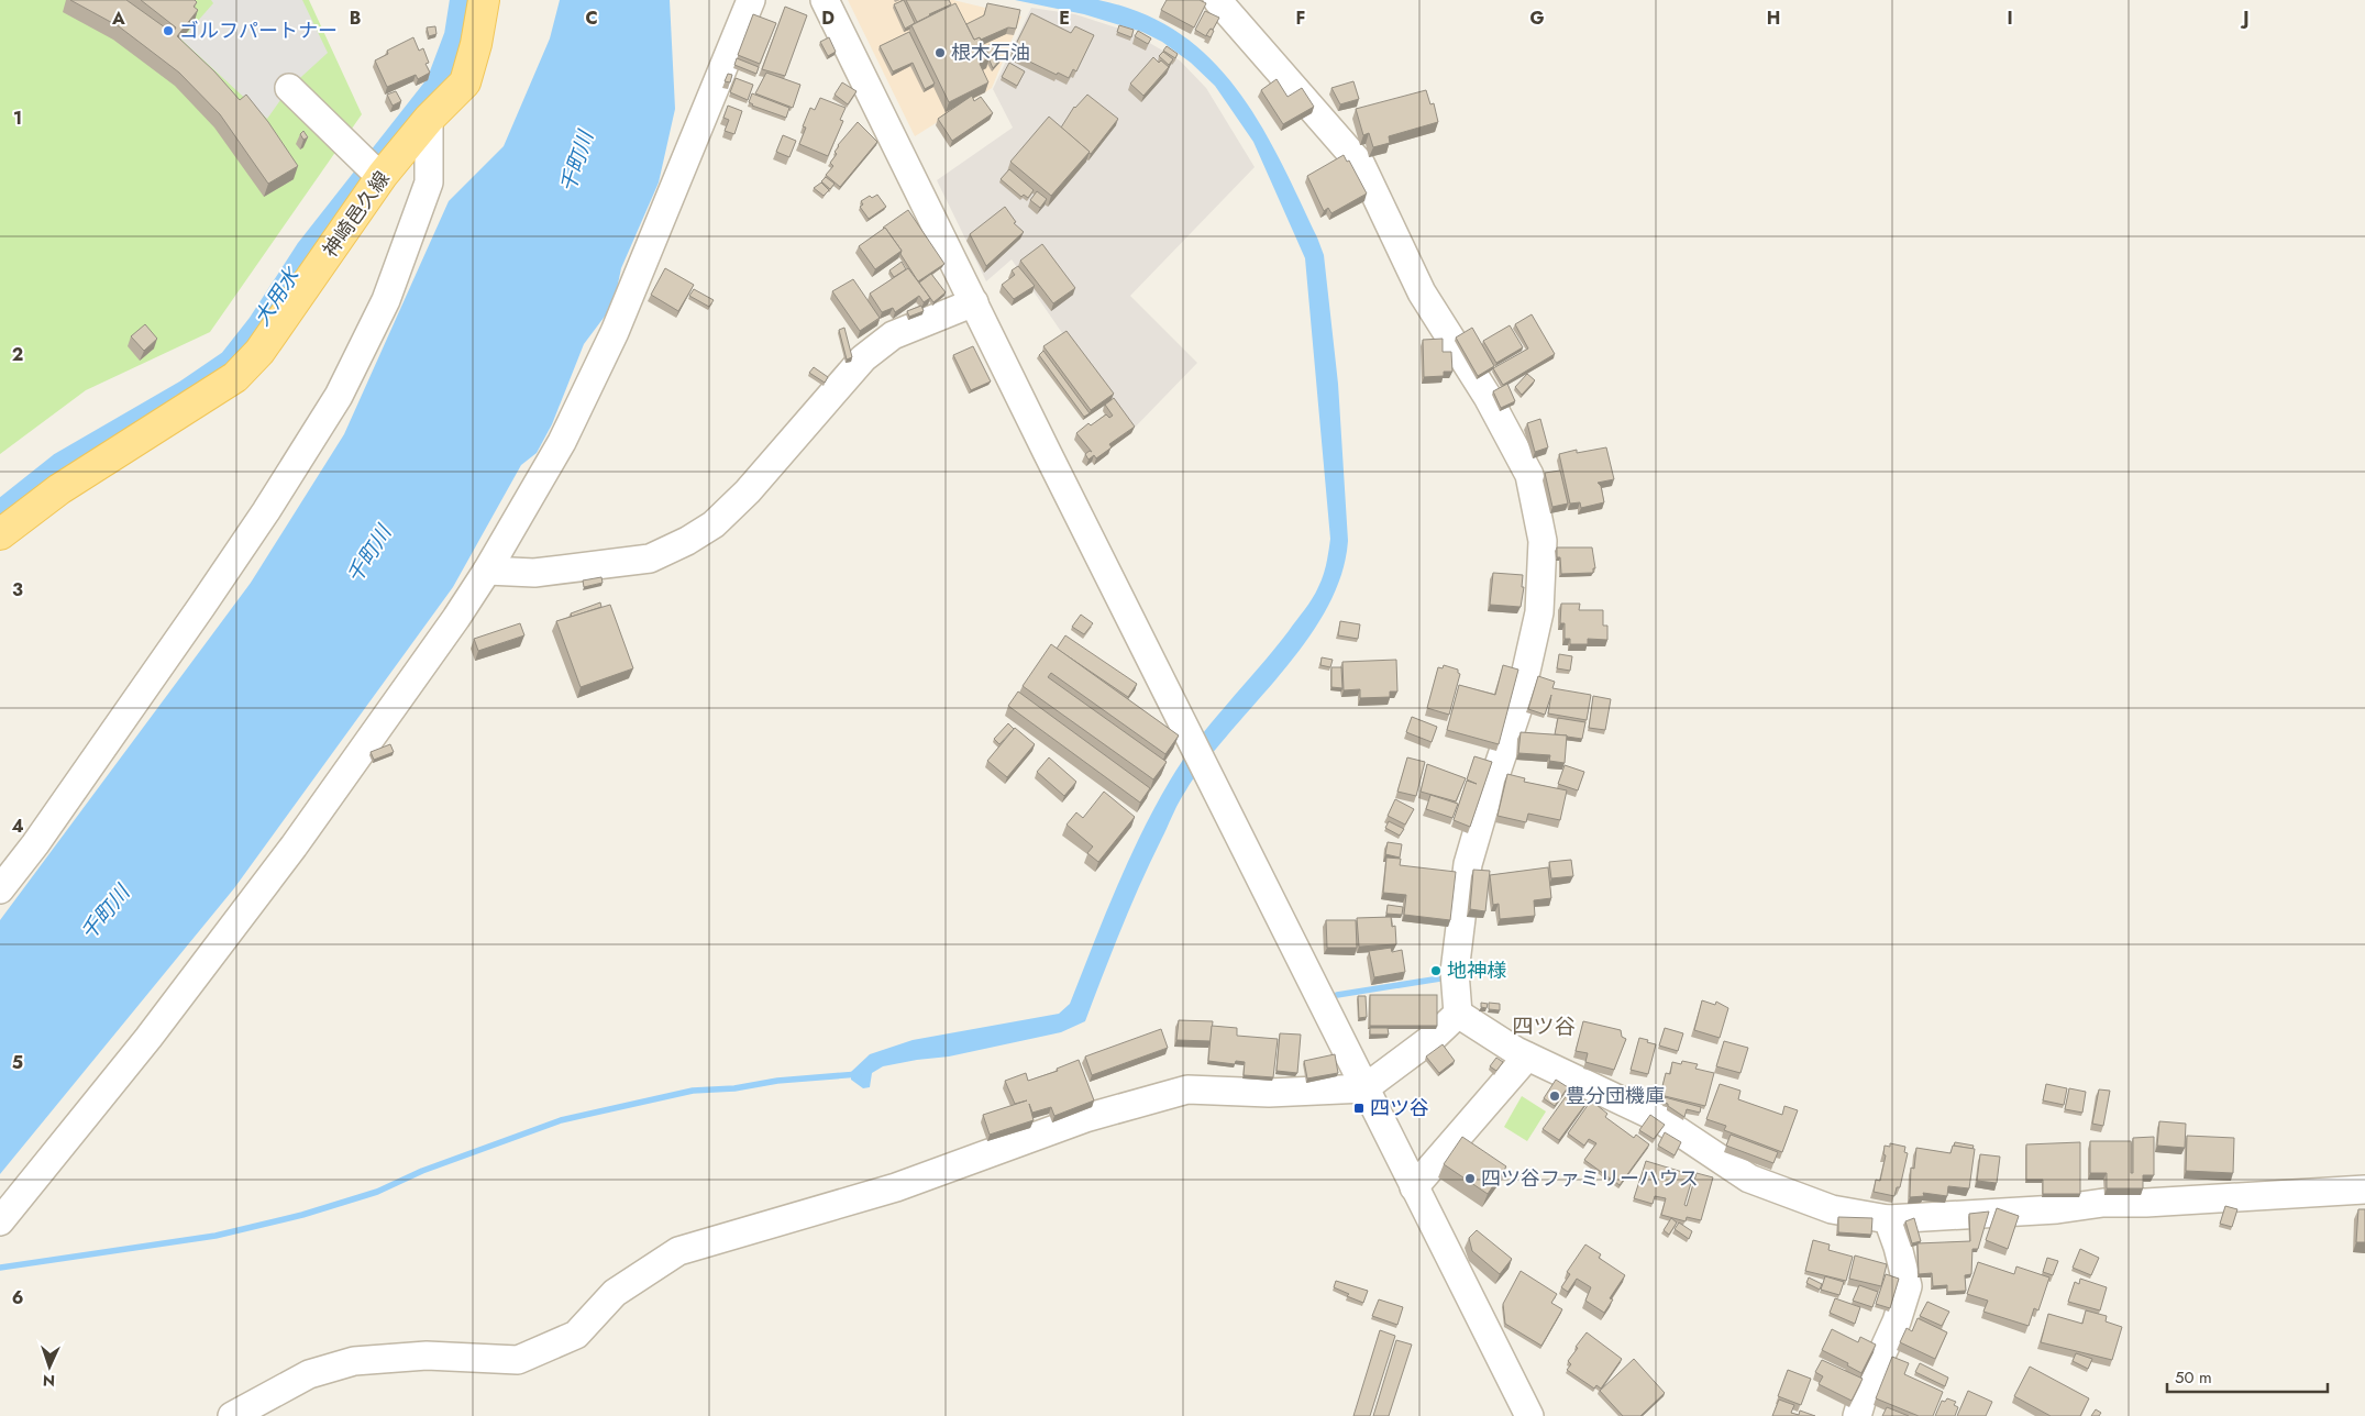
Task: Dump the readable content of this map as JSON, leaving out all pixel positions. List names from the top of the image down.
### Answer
{
  "streets": {
    "main road": ["神崎邑久線"]
  },
  "districts": ["四ツ谷"],
  "water": ["千町川", "大用水"],
  "places": {
    "other": [
      "ゴルフパートナー",
      "根木石油",
      "地神様",
      "豊分団機庫",
      "四ツ谷ファミリーハウス"
    ],
    "transit": ["四ツ谷"]
  },
  "scale_bar": "50 m",
  "north": "bottom",
  "grid": {
    "columns": [
      "A",
      "B",
      "C",
      "D",
      "E",
      "F",
      "G",
      "H",
      "I",
      "J"
    ],
    "rows": [
      "1",
      "2",
      "3",
      "4",
      "5",
      "6"
    ]
  }
}
